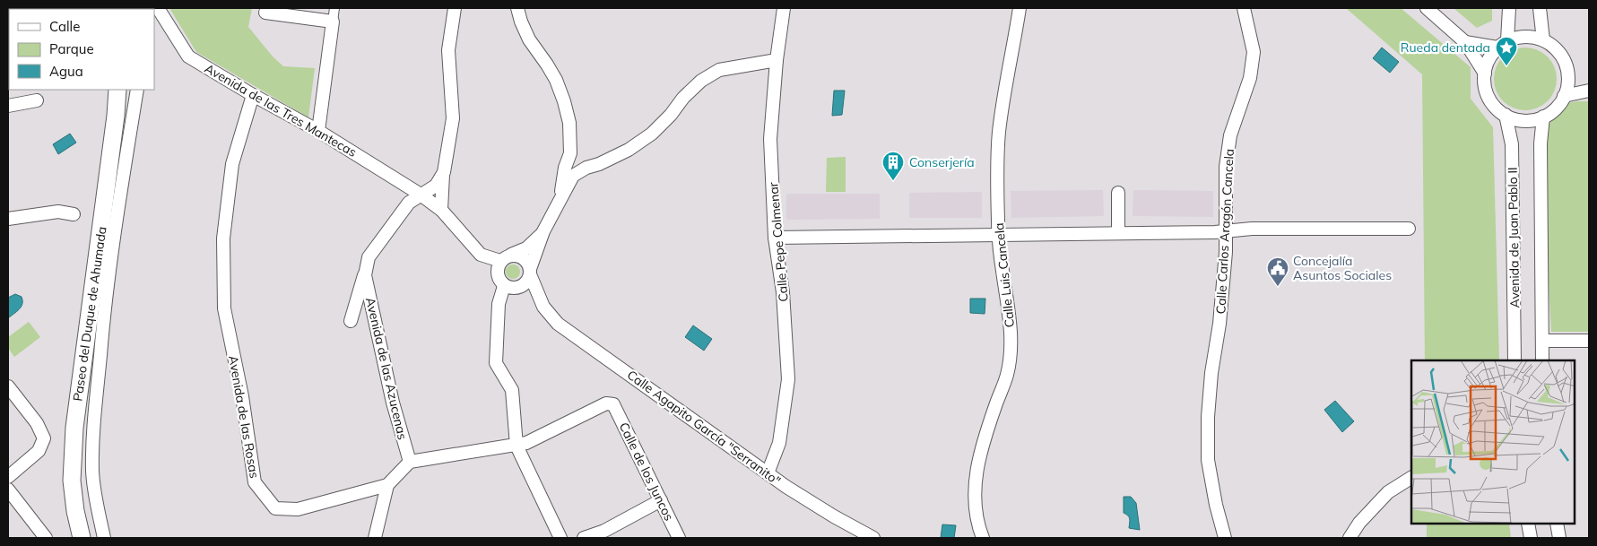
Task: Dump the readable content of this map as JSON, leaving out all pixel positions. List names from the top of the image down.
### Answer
{
  "streets": {
    "main road": ["Paseo del Duque de Ahumada"],
    "street": [
      "Avenida de las Tres Mantecas",
      "Calle Carlos Aragón Cancela",
      "Avenida de Juan Pablo II",
      "Calle Pepe Colmenar",
      "Calle Luis Cancela",
      "Avenida de las Azucenas",
      "Avenida de las Rosas",
      "Calle Agapito García \"Serranito\"",
      "Calle de los Juncos"
    ]
  },
  "crossings": [
    ["Avenida de las Tres Mantecas", "Avenida de las Azucenas"],
    ["Avenida de las Tres Mantecas", "Avenida de las Rosas"],
    ["Avenida de las Tres Mantecas", "Calle Agapito García \"Serranito\""],
    ["Calle Pepe Colmenar", "Calle Agapito García \"Serranito\""]
  ],
  "places": {
    "place": ["Rueda dentada"],
    "building": ["Conserjería"],
    "public building": ["Concejalía Asuntos Sociales"]
  },
  "legend": ["Calle", "Parque", "Agua"]
}
